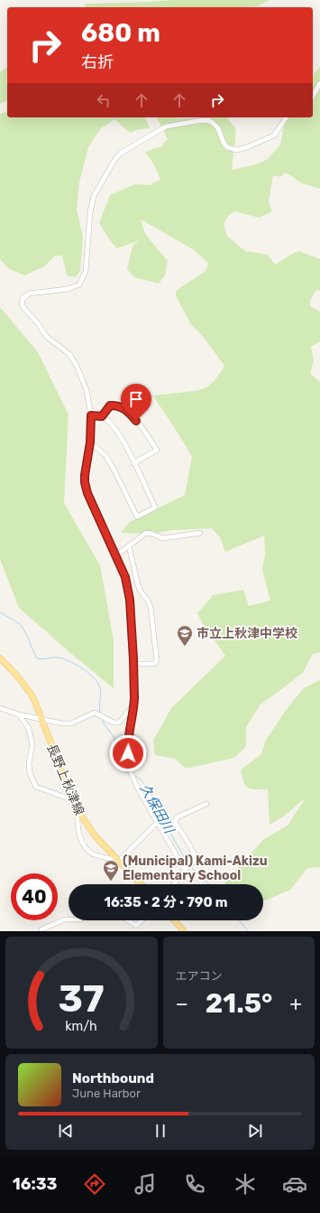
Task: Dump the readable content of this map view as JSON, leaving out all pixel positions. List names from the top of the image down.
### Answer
{
  "streets": {
    "main road": ["長野上秋津線"]
  },
  "water": ["久保田川"],
  "places": {
    "school or university": ["市立上秋津中学校", "(Municipal) Kami-Akizu Elementary School"]
  },
  "page": {
    "turn": ["680 m", "右折"],
    "limit": "40",
    "trip": "16:35 · 2 分 · 790 m",
    "tile": "エアコン",
    "heat": ["−", "21.5°", "+"],
    "song": ["Northbound", "June Harbor"],
    "tabs": "16:33",
    "gauge": ["37", "km/h"]
  }
}
